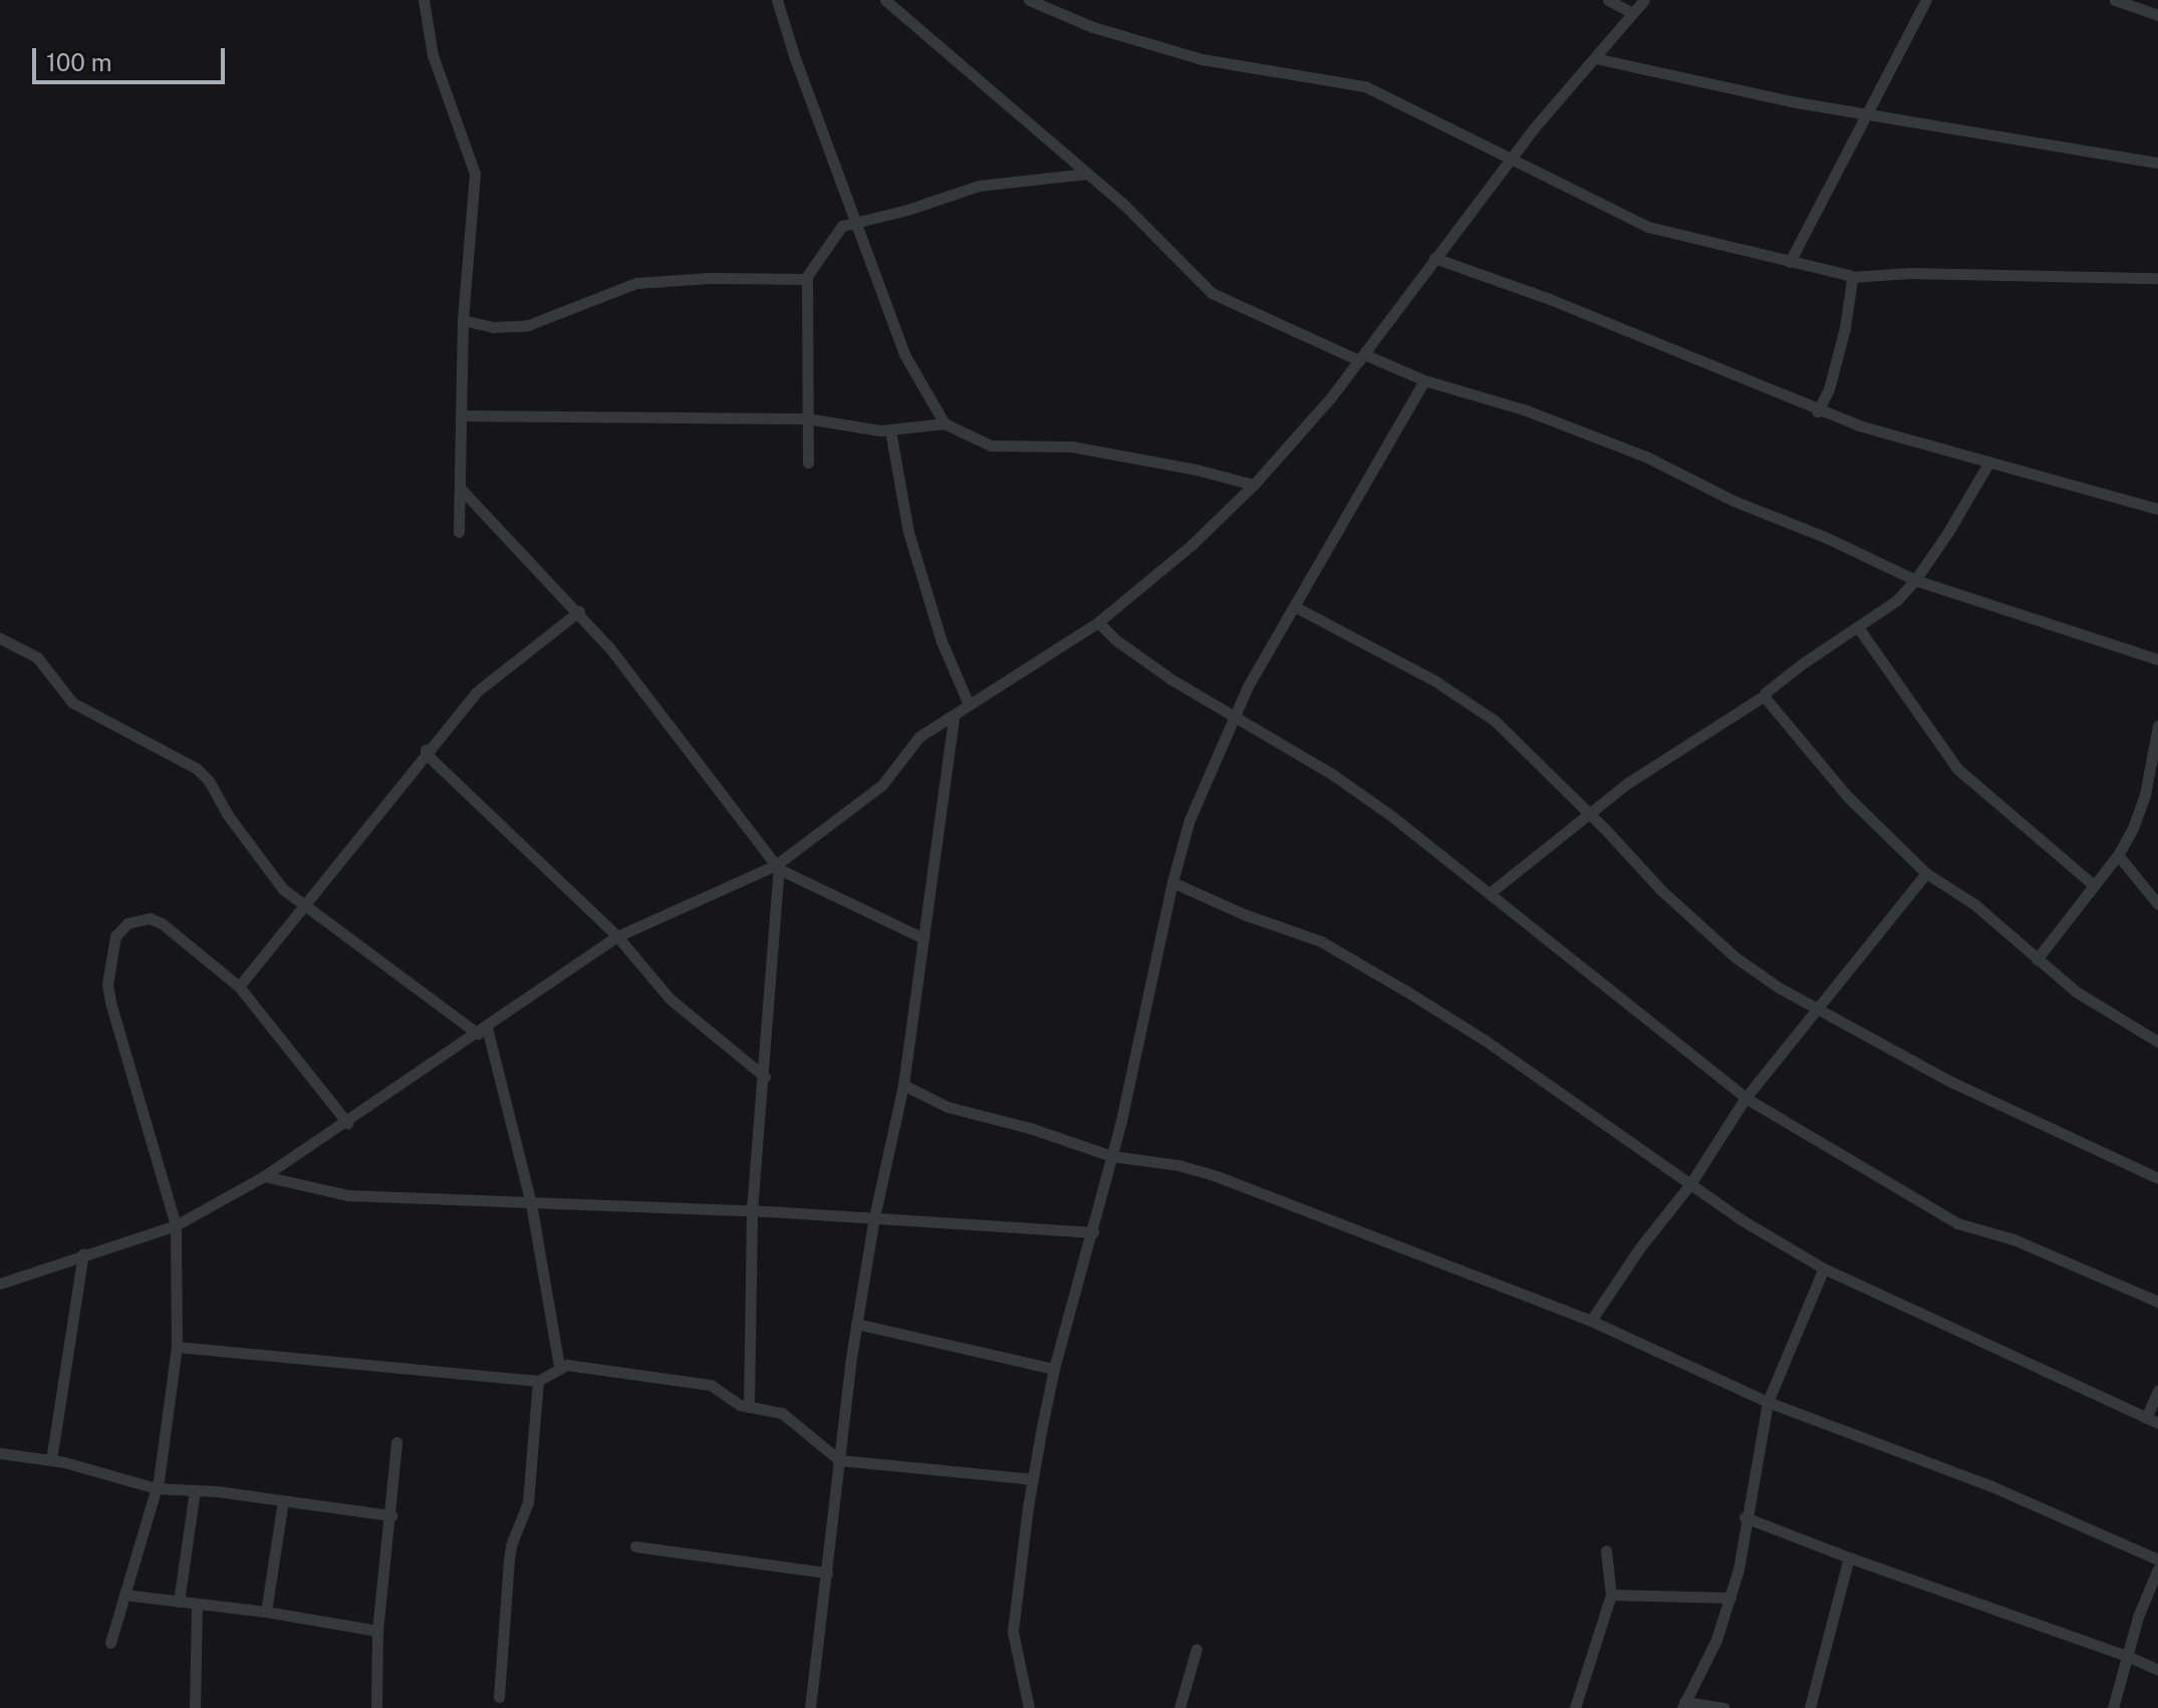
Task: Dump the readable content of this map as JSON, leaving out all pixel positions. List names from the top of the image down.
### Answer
{
  "scale_bar": "100 m"
}
